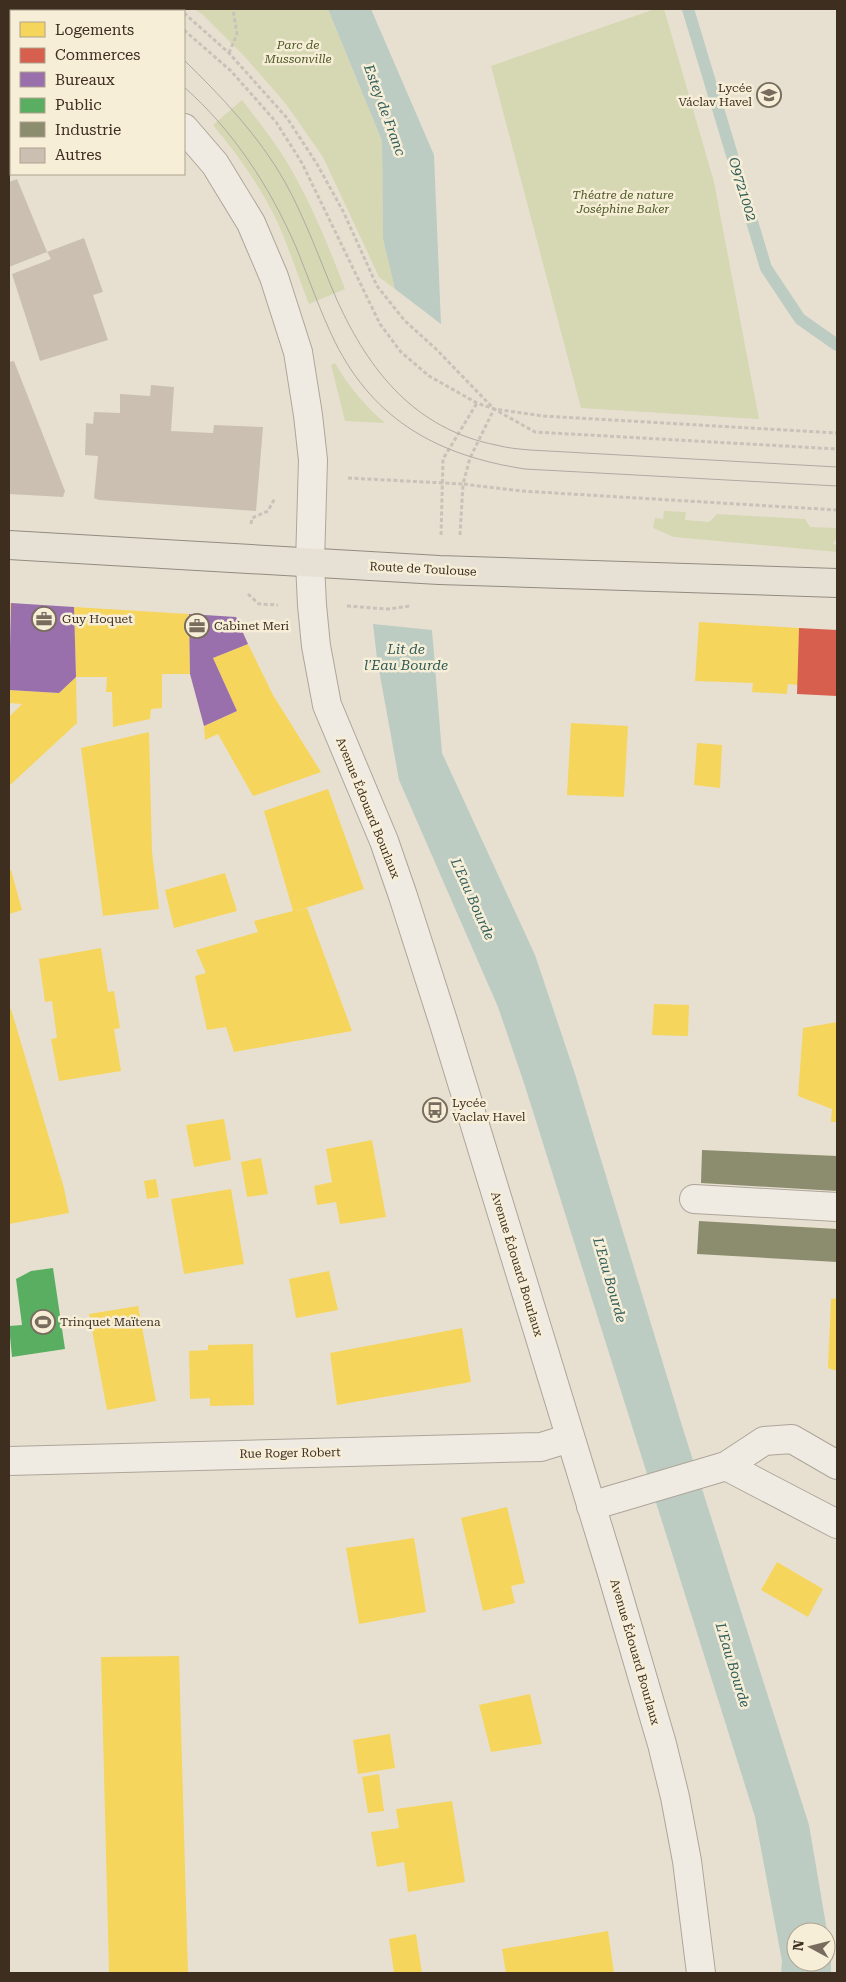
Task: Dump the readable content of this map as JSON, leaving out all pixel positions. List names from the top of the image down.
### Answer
{
  "streets": {
    "main road": ["Route de Toulouse"],
    "street": ["Avenue Édouard Bourlaux", "Rue Roger Robert"]
  },
  "crossings": [
    ["Route de Toulouse", "Avenue Édouard Bourlaux"],
    ["Avenue Édouard Bourlaux", "Rue Roger Robert"]
  ],
  "water": [
    "Estey de Franc",
    "O9721002",
    "Lit de l'Eau Bourde",
    "L'Eau Bourde"
  ],
  "parks": ["Parc de Mussonville", "Théatre de nature Joséphine Baker"],
  "places": {
    "school or university": ["Lycée Václav Havel"],
    "office": ["Guy Hoquet", "Cabinet Meri"],
    "bus stop": ["Lycée Vaclav Havel"],
    "sports": ["Trinquet Maïtena"]
  },
  "legend": [
    "Logements",
    "Commerces",
    "Bureaux",
    "Public",
    "Industrie",
    "Autres"
  ],
  "north": "left"
}
